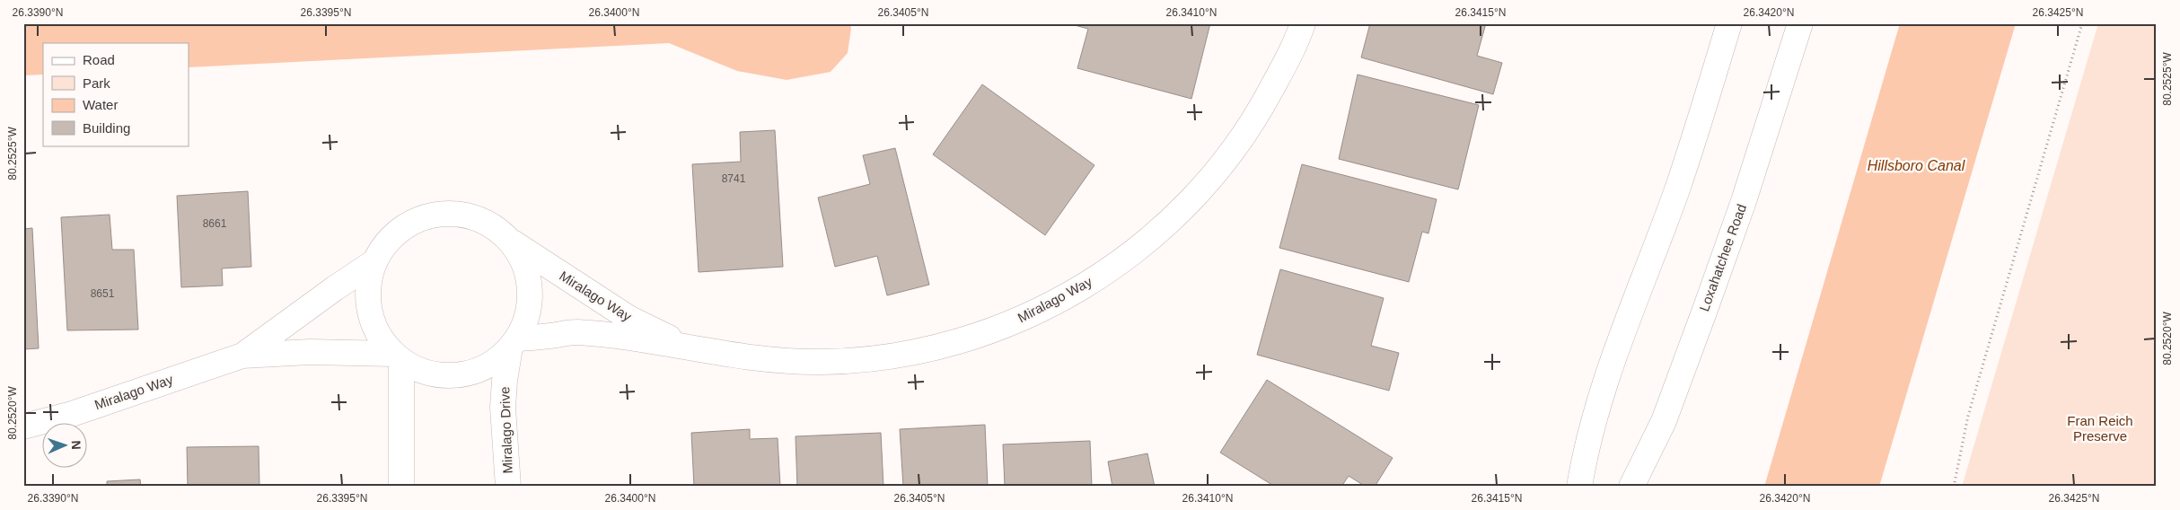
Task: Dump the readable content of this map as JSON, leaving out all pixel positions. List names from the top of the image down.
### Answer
{
  "streets": {
    "street": ["Loxahatchee Road", "Miralago Way", "Miralago Drive"]
  },
  "crossings": [
    ["Miralago Way", "Miralago Drive"]
  ],
  "water": ["Hillsboro Canal"],
  "parks": ["Fran Reich Preserve"],
  "house_numbers": ["8741", "8661", "8651"],
  "legend": [
    "Road",
    "Park",
    "Water",
    "Building"
  ],
  "north": "right",
  "coordinates": [
    "26.3390°N",
    "26.3395°N",
    "26.3400°N",
    "26.3405°N",
    "26.3410°N",
    "26.3415°N",
    "26.3420°N",
    "26.3425°N",
    "80.2525°W",
    "80.2520°W"
  ]
}
